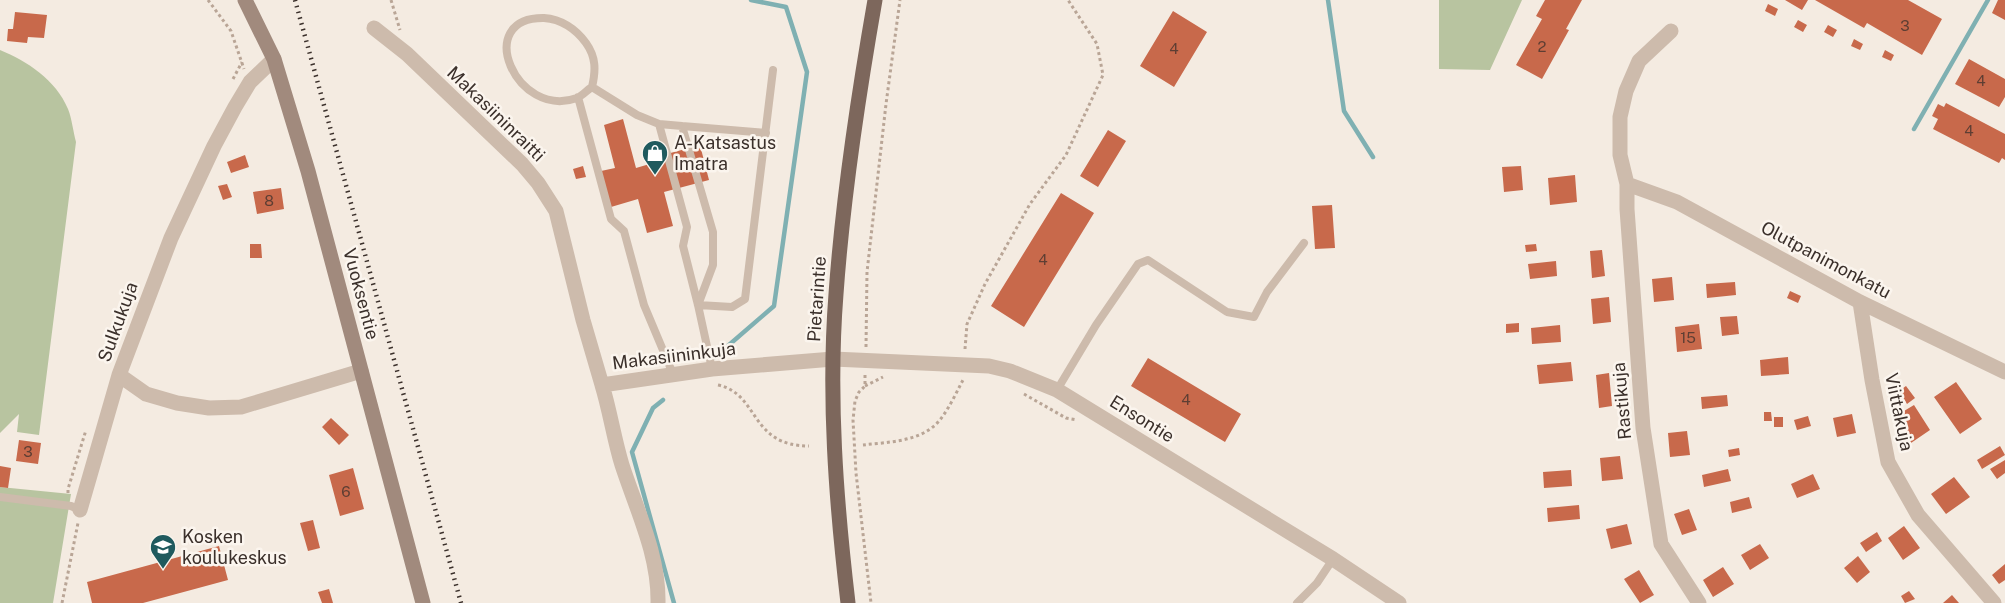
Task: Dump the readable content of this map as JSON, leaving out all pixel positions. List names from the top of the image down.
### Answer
{
  "streets": {
    "main road": ["Pietarintie"],
    "street": [
      "Makasiininraitti",
      "Olutpanimonkatu",
      "Vuoksentie",
      "Sulkukuja",
      "Makasiininkuja",
      "Rastikuja",
      "Viittakuja",
      "Ensontie"
    ]
  },
  "crossings": [
    ["Makasiininraitti", "Makasiininkuja"],
    ["Olutpanimonkatu", "Rastikuja"],
    ["Olutpanimonkatu", "Viittakuja"],
    ["Vuoksentie", "Sulkukuja"],
    ["Pietarintie", "Makasiininkuja"],
    ["Pietarintie", "Ensontie"],
    ["Makasiininkuja", "Ensontie"]
  ],
  "places": {
    "shop": ["A-Katsastus Imatra"],
    "school or university": ["Kosken koulukeskus"]
  },
  "house_numbers": [
    "3",
    "2",
    "4",
    "4",
    "4",
    "8",
    "4",
    "15",
    "4",
    "3",
    "6"
  ]
}
